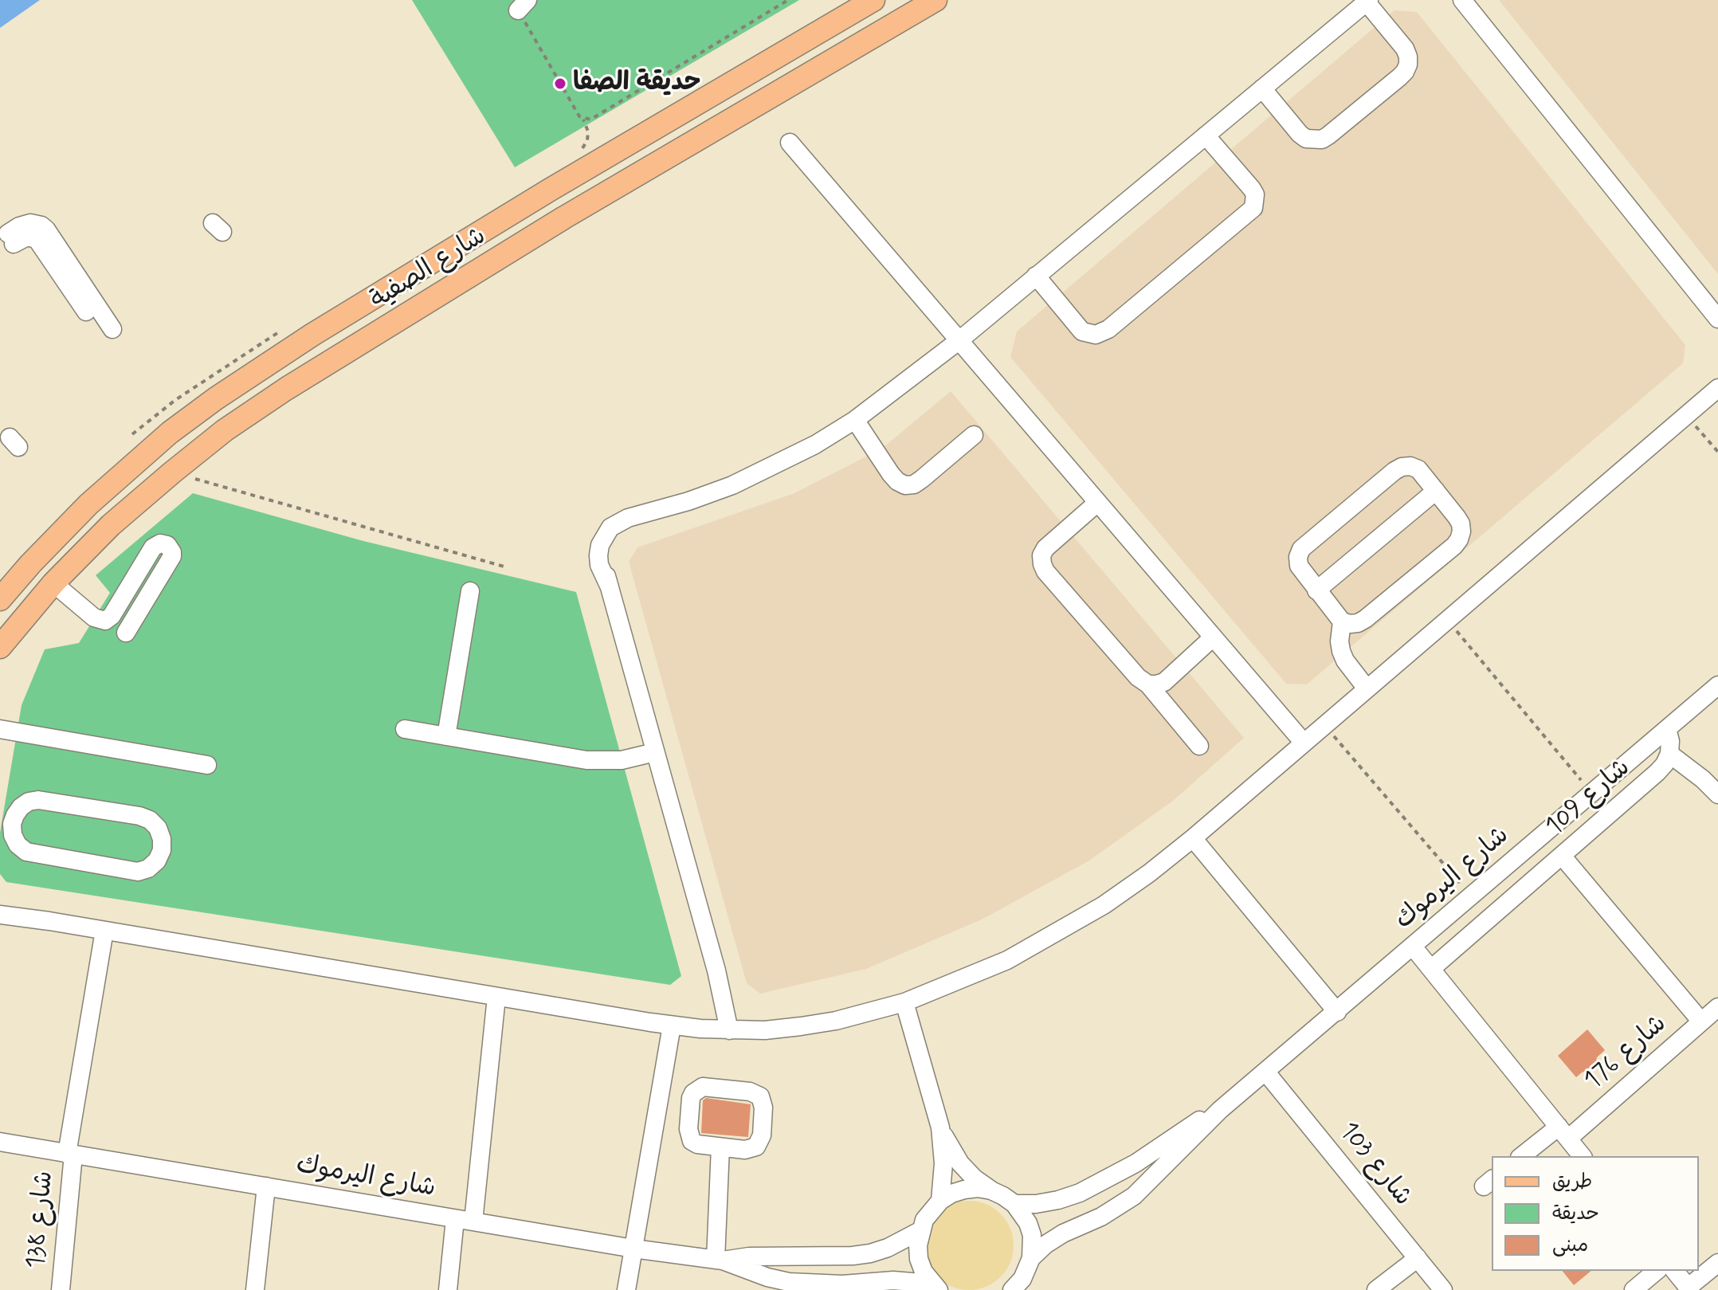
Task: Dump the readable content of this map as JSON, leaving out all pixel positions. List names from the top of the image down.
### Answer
{
  "streets": {
    "main road": ["شارع الصفية"],
    "street": [
      "شارع 109",
      "شارع اليرموك",
      "شارع 176",
      "شارع 103",
      "شارع 138"
    ]
  },
  "crossings": [
    ["شارع اليرموك", "شارع 103"],
    ["شارع اليرموك", "شارع 138"]
  ],
  "places": ["حديقة الصفا"],
  "legend": ["طريق", "حديقة", "مبنى"]
}
